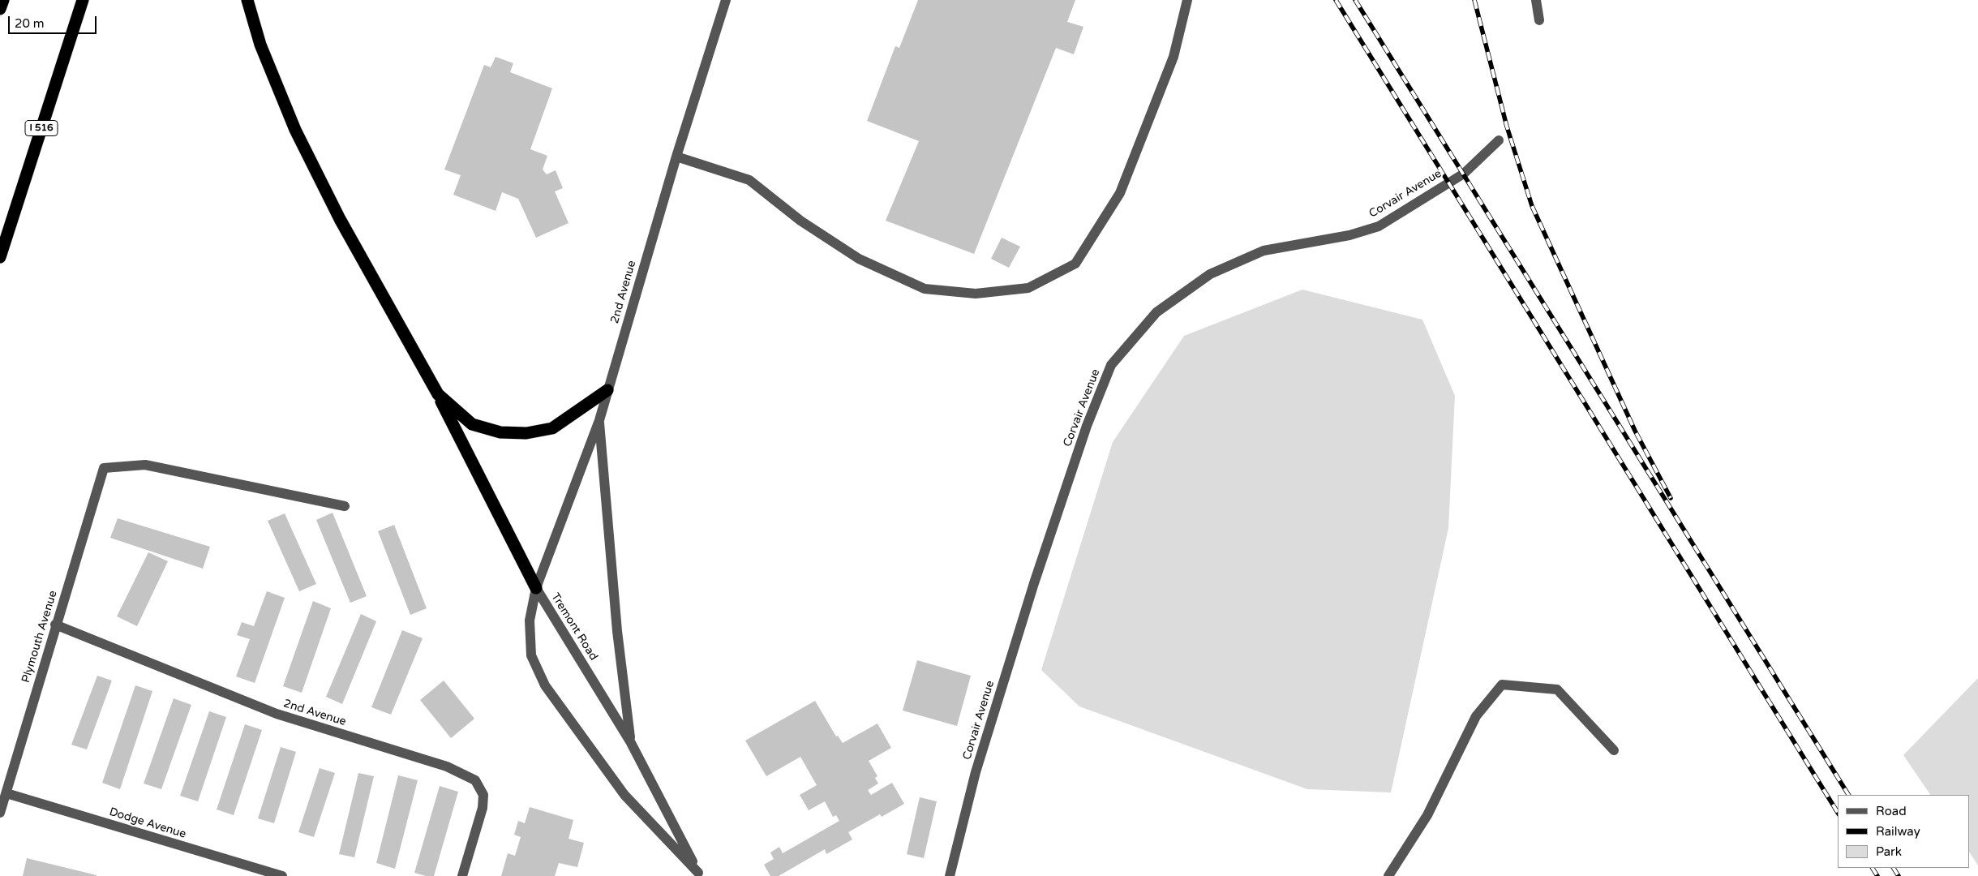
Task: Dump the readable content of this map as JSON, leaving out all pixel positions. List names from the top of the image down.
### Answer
{
  "streets": {
    "highway": ["I 516"],
    "street": [
      "Corvair Avenue",
      "2nd Avenue",
      "Tremont Road",
      "Plymouth Avenue",
      "Dodge Avenue"
    ]
  },
  "crossings": [
    ["2nd Avenue", "Tremont Road"],
    ["2nd Avenue", "Plymouth Avenue"],
    ["Plymouth Avenue", "Dodge Avenue"]
  ],
  "legend": ["Road", "Railway", "Park"],
  "scale_bar": "20 m"
}
